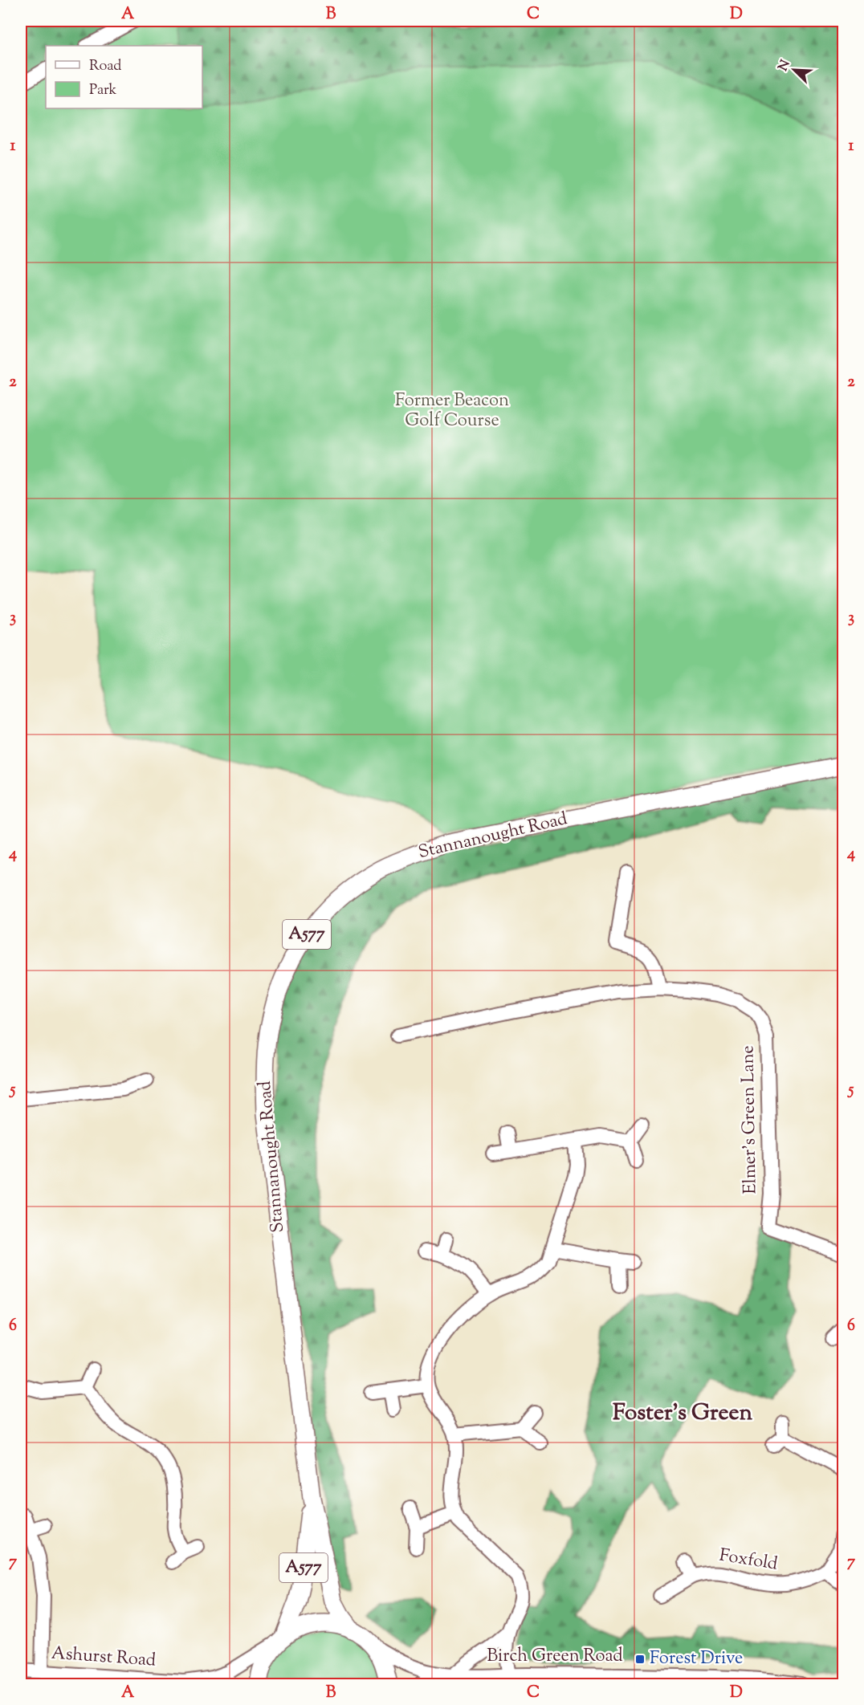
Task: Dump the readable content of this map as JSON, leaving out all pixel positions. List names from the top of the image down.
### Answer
{
  "streets": {
    "main road": ["Stannanought Road", "A577"],
    "street": [
      "Elmer's Green Lane",
      "Foxfold",
      "Birch Green Road",
      "Ashurst Road"
    ]
  },
  "crossings": [
    ["Stannanought Road", "A577"],
    ["Stannanought Road", "Ashurst Road"],
    ["A577", "Birch Green Road"],
    ["A577", "Ashurst Road"]
  ],
  "districts": ["Foster's Green"],
  "parks": ["Former Beacon Golf Course"],
  "places": {
    "transit": ["Forest Drive"]
  },
  "legend": ["Road", "Park"],
  "north": "top left",
  "grid": {
    "columns": [
      "A",
      "B",
      "C",
      "D"
    ],
    "rows": [
      "1",
      "2",
      "3",
      "4",
      "5",
      "6",
      "7"
    ]
  }
}
